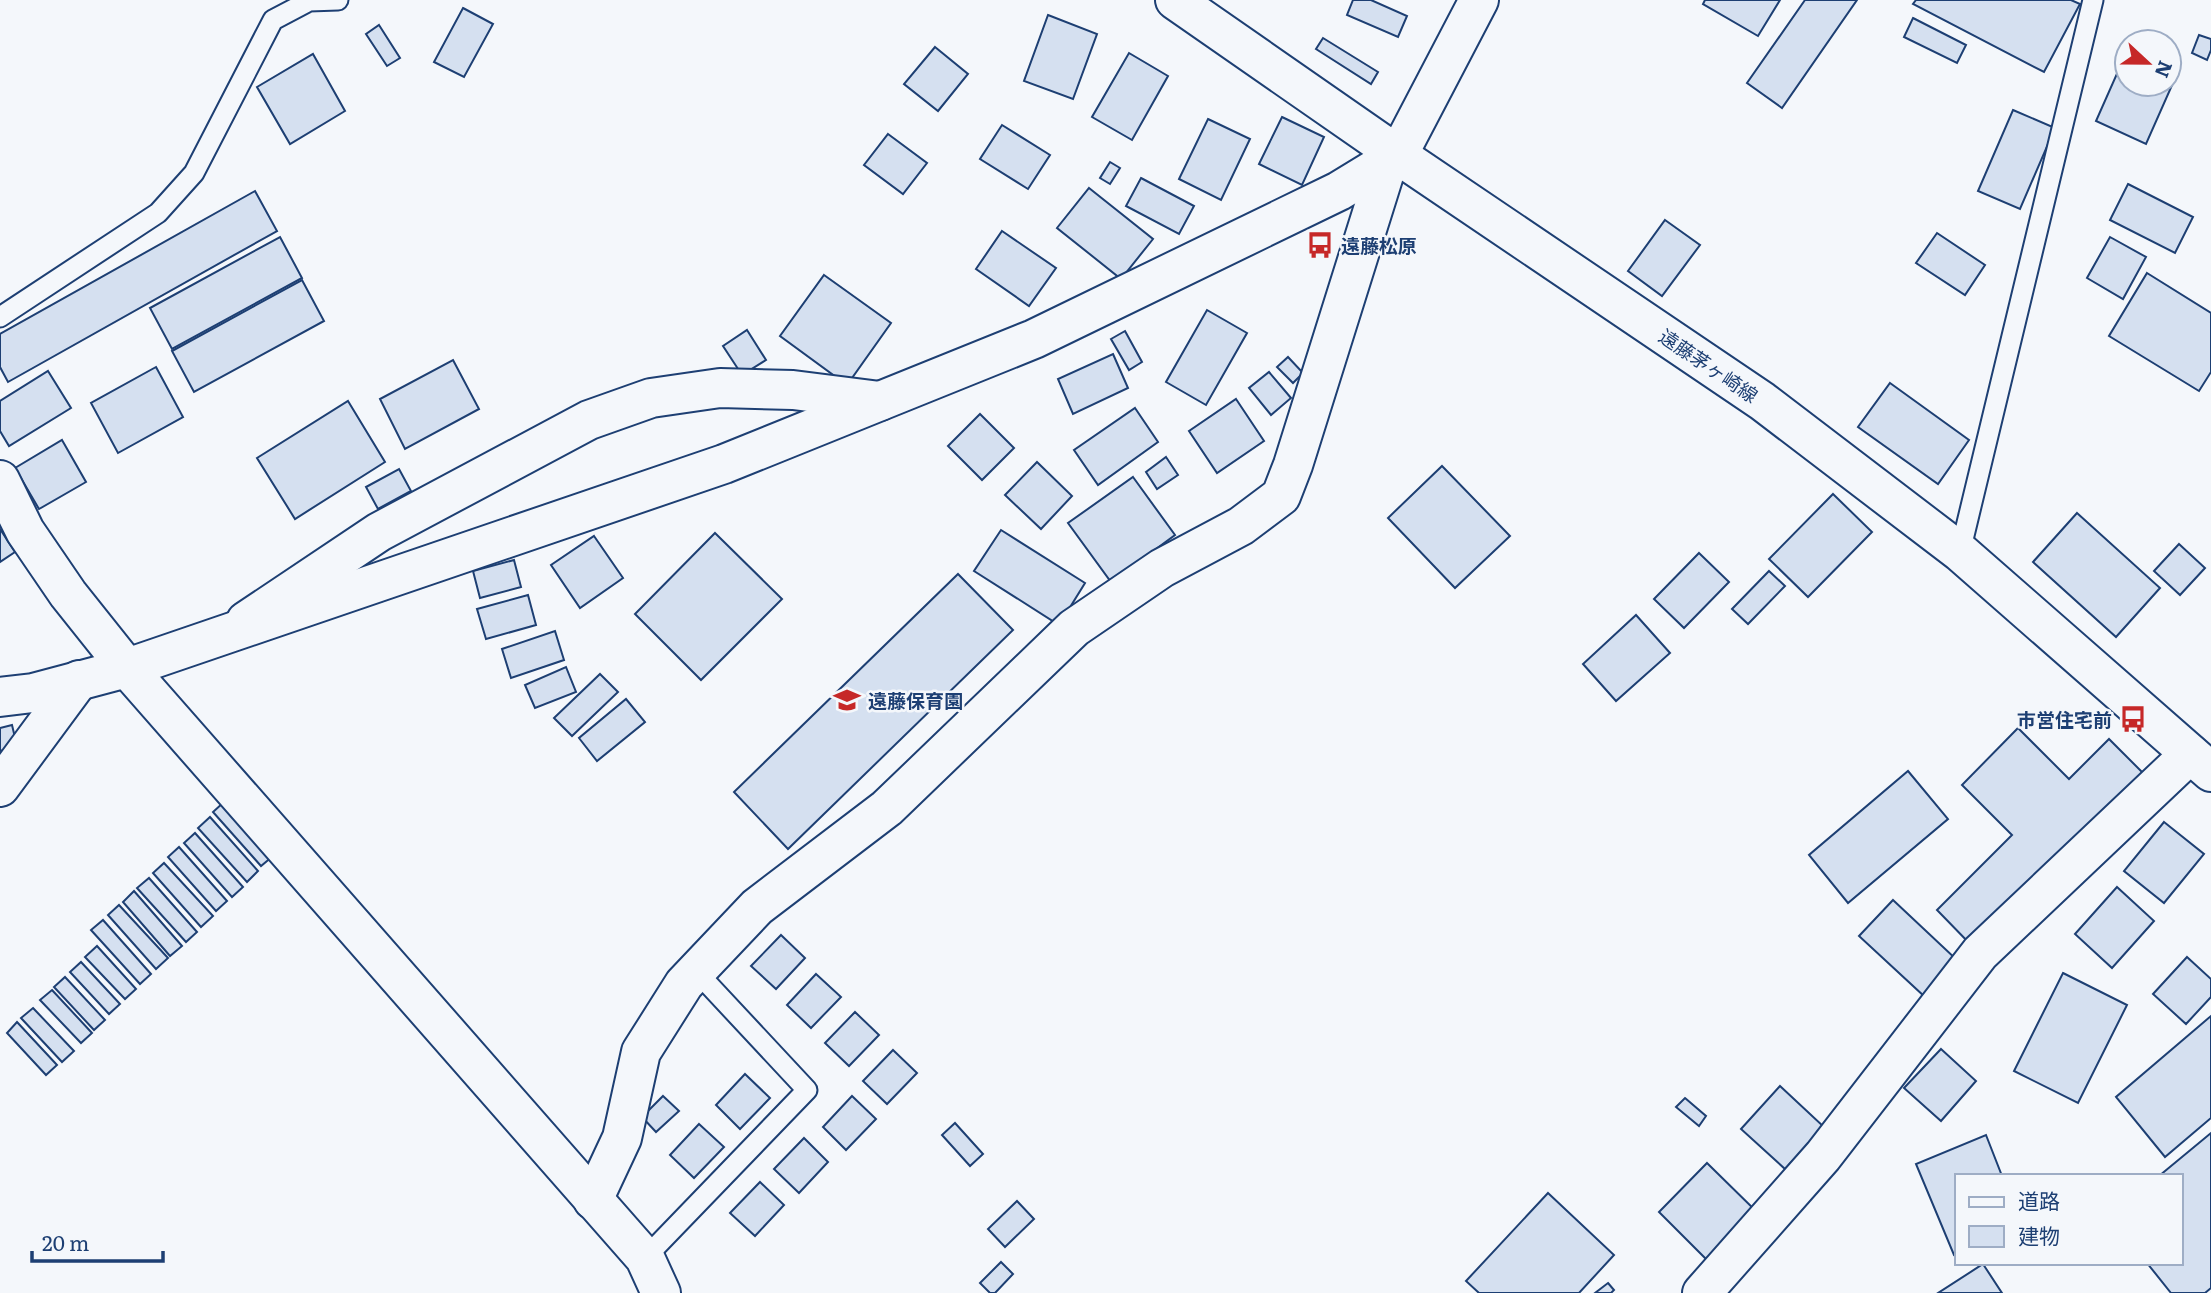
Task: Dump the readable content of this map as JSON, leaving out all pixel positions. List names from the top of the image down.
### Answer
{
  "streets": {
    "street": ["遠藤茅ヶ崎線"]
  },
  "places": {
    "bus stop": ["遠藤松原", "市営住宅前"],
    "school or university": ["遠藤保育園"]
  },
  "legend": ["道路", "建物"],
  "scale_bar": "20 m",
  "north": "right"
}
